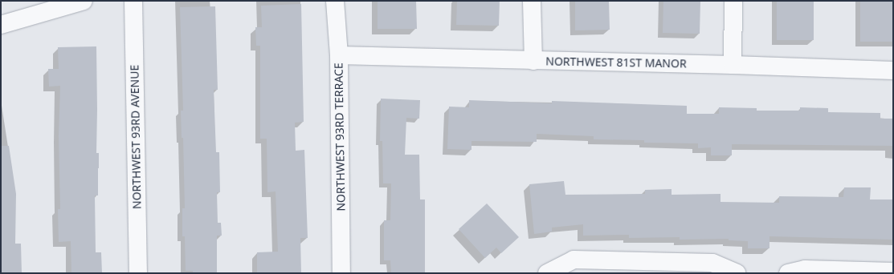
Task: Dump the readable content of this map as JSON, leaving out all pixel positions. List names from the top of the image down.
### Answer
{
  "streets": {
    "street": ["NORTHWEST 81ST MANOR", "NORTHWEST 93RD AVENUE", "NORTHWEST 93RD TERRACE"]
  },
  "crossings": [
    ["NORTHWEST 81ST MANOR", "NORTHWEST 93RD TERRACE"]
  ]
}
